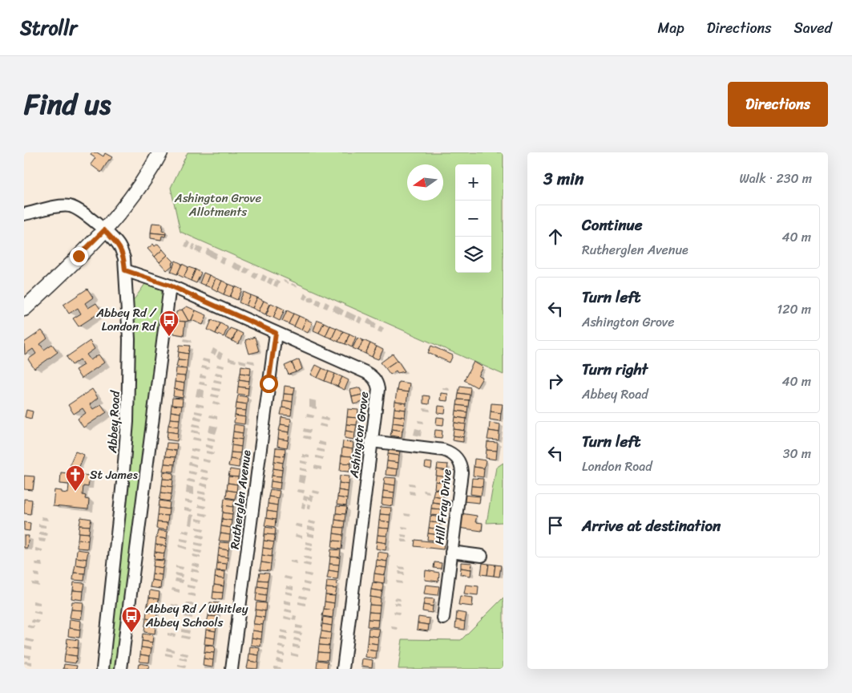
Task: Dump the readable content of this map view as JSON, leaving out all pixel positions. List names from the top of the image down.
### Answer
{
  "streets": {
    "street": [
      "Abbey Road",
      "Ashington Grove",
      "Rutherglen Avenue",
      "Hill Fray Drive"
    ]
  },
  "crossings": [
    ["Abbey Road", "Ashington Grove"],
    ["Ashington Grove", "Rutherglen Avenue"],
    ["Ashington Grove", "Hill Fray Drive"]
  ],
  "parks": ["Ashington Grove Allotments"],
  "places": {
    "bus stop": ["Abbey Rd / London Rd", "Abbey Rd / Whitley Abbey Schools"],
    "church": ["St James"]
  },
  "north": "left",
  "page": {
    "header": "Strollr",
    "nav": ["Map", "Directions", "Saved"],
    "title": "Find us",
    "buttons": "Directions",
    "heading": ["3 min", "Walk · 230 m"],
    "map_buttons": ["+", "−"],
    "list": [
      ["Continue", "Rutherglen Avenue", "40 m"],
      ["Turn left", "Ashington Grove", "120 m"],
      ["Turn right", "Abbey Road", "40 m"],
      ["Turn left", "London Road", "30 m"],
      "Arrive at destination"
    ]
  }
}
